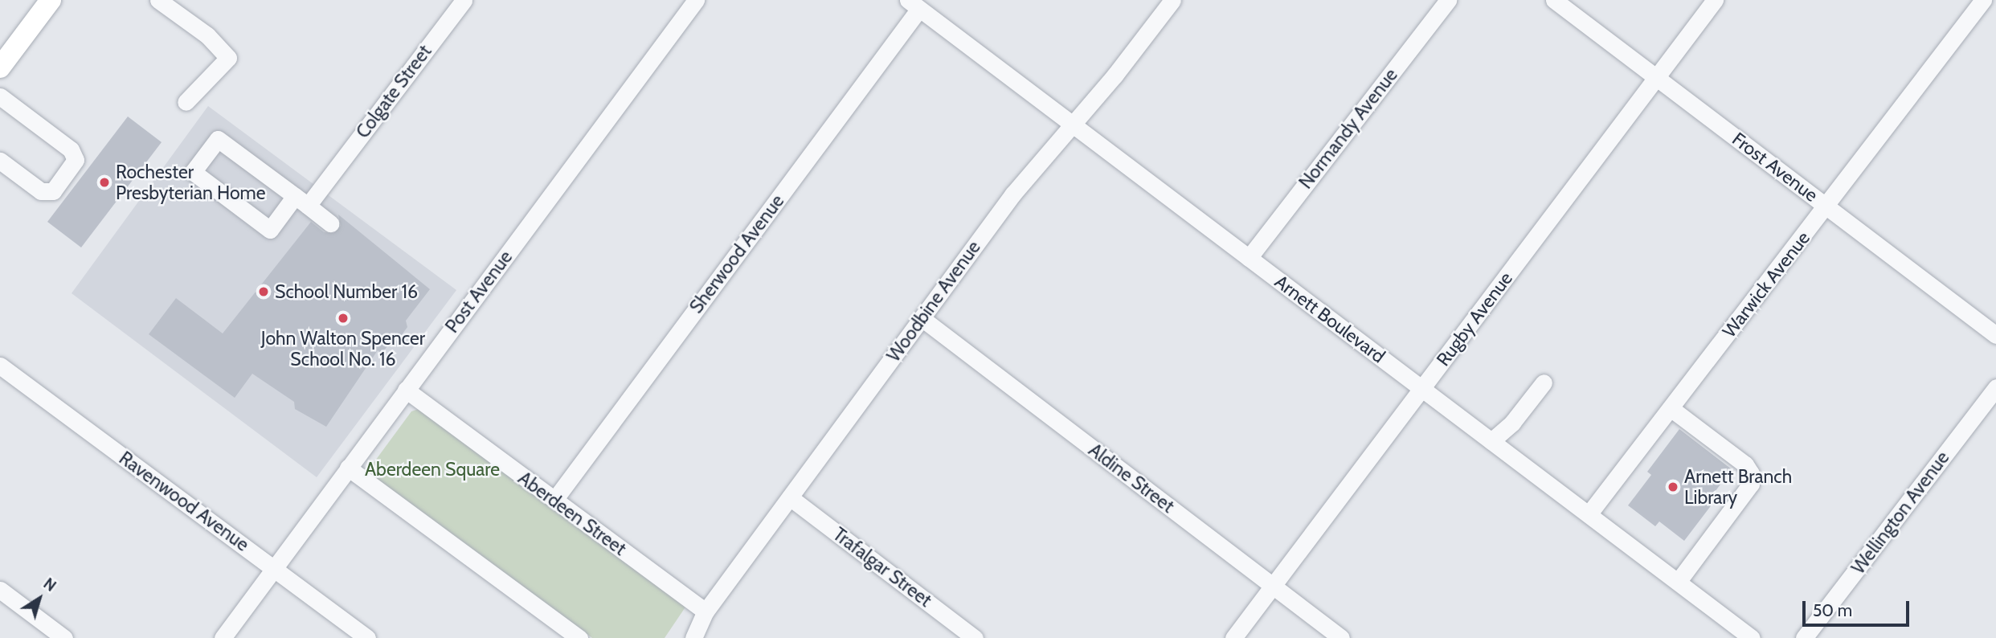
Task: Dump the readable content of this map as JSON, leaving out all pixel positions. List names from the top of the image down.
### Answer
{
  "streets": {
    "street": [
      "Colgate Street",
      "Normandy Avenue",
      "Frost Avenue",
      "Sherwood Avenue",
      "Warwick Avenue",
      "Post Avenue",
      "Woodbine Avenue",
      "Arnett Boulevard",
      "Rugby Avenue",
      "Aldine Street",
      "Ravenwood Avenue",
      "Wellington Avenue",
      "Aberdeen Street",
      "Trafalgar Street"
    ]
  },
  "crossings": [
    ["Normandy Avenue", "Arnett Boulevard"],
    ["Frost Avenue", "Warwick Avenue"],
    ["Frost Avenue", "Rugby Avenue"],
    ["Sherwood Avenue", "Arnett Boulevard"],
    ["Sherwood Avenue", "Aberdeen Street"],
    ["Warwick Avenue", "Arnett Boulevard"],
    ["Post Avenue", "Ravenwood Avenue"],
    ["Post Avenue", "Aberdeen Street"],
    ["Woodbine Avenue", "Arnett Boulevard"],
    ["Woodbine Avenue", "Aldine Street"],
    ["Woodbine Avenue", "Aberdeen Street"],
    ["Woodbine Avenue", "Trafalgar Street"],
    ["Arnett Boulevard", "Rugby Avenue"],
    ["Rugby Avenue", "Aldine Street"]
  ],
  "parks": ["Aberdeen Square"],
  "places": [
    "Rochester Presbyterian Home",
    "School Number 16",
    "John Walton Spencer School No. 16",
    "Arnett Branch Library"
  ],
  "scale_bar": "50 m",
  "north": "top right"
}
